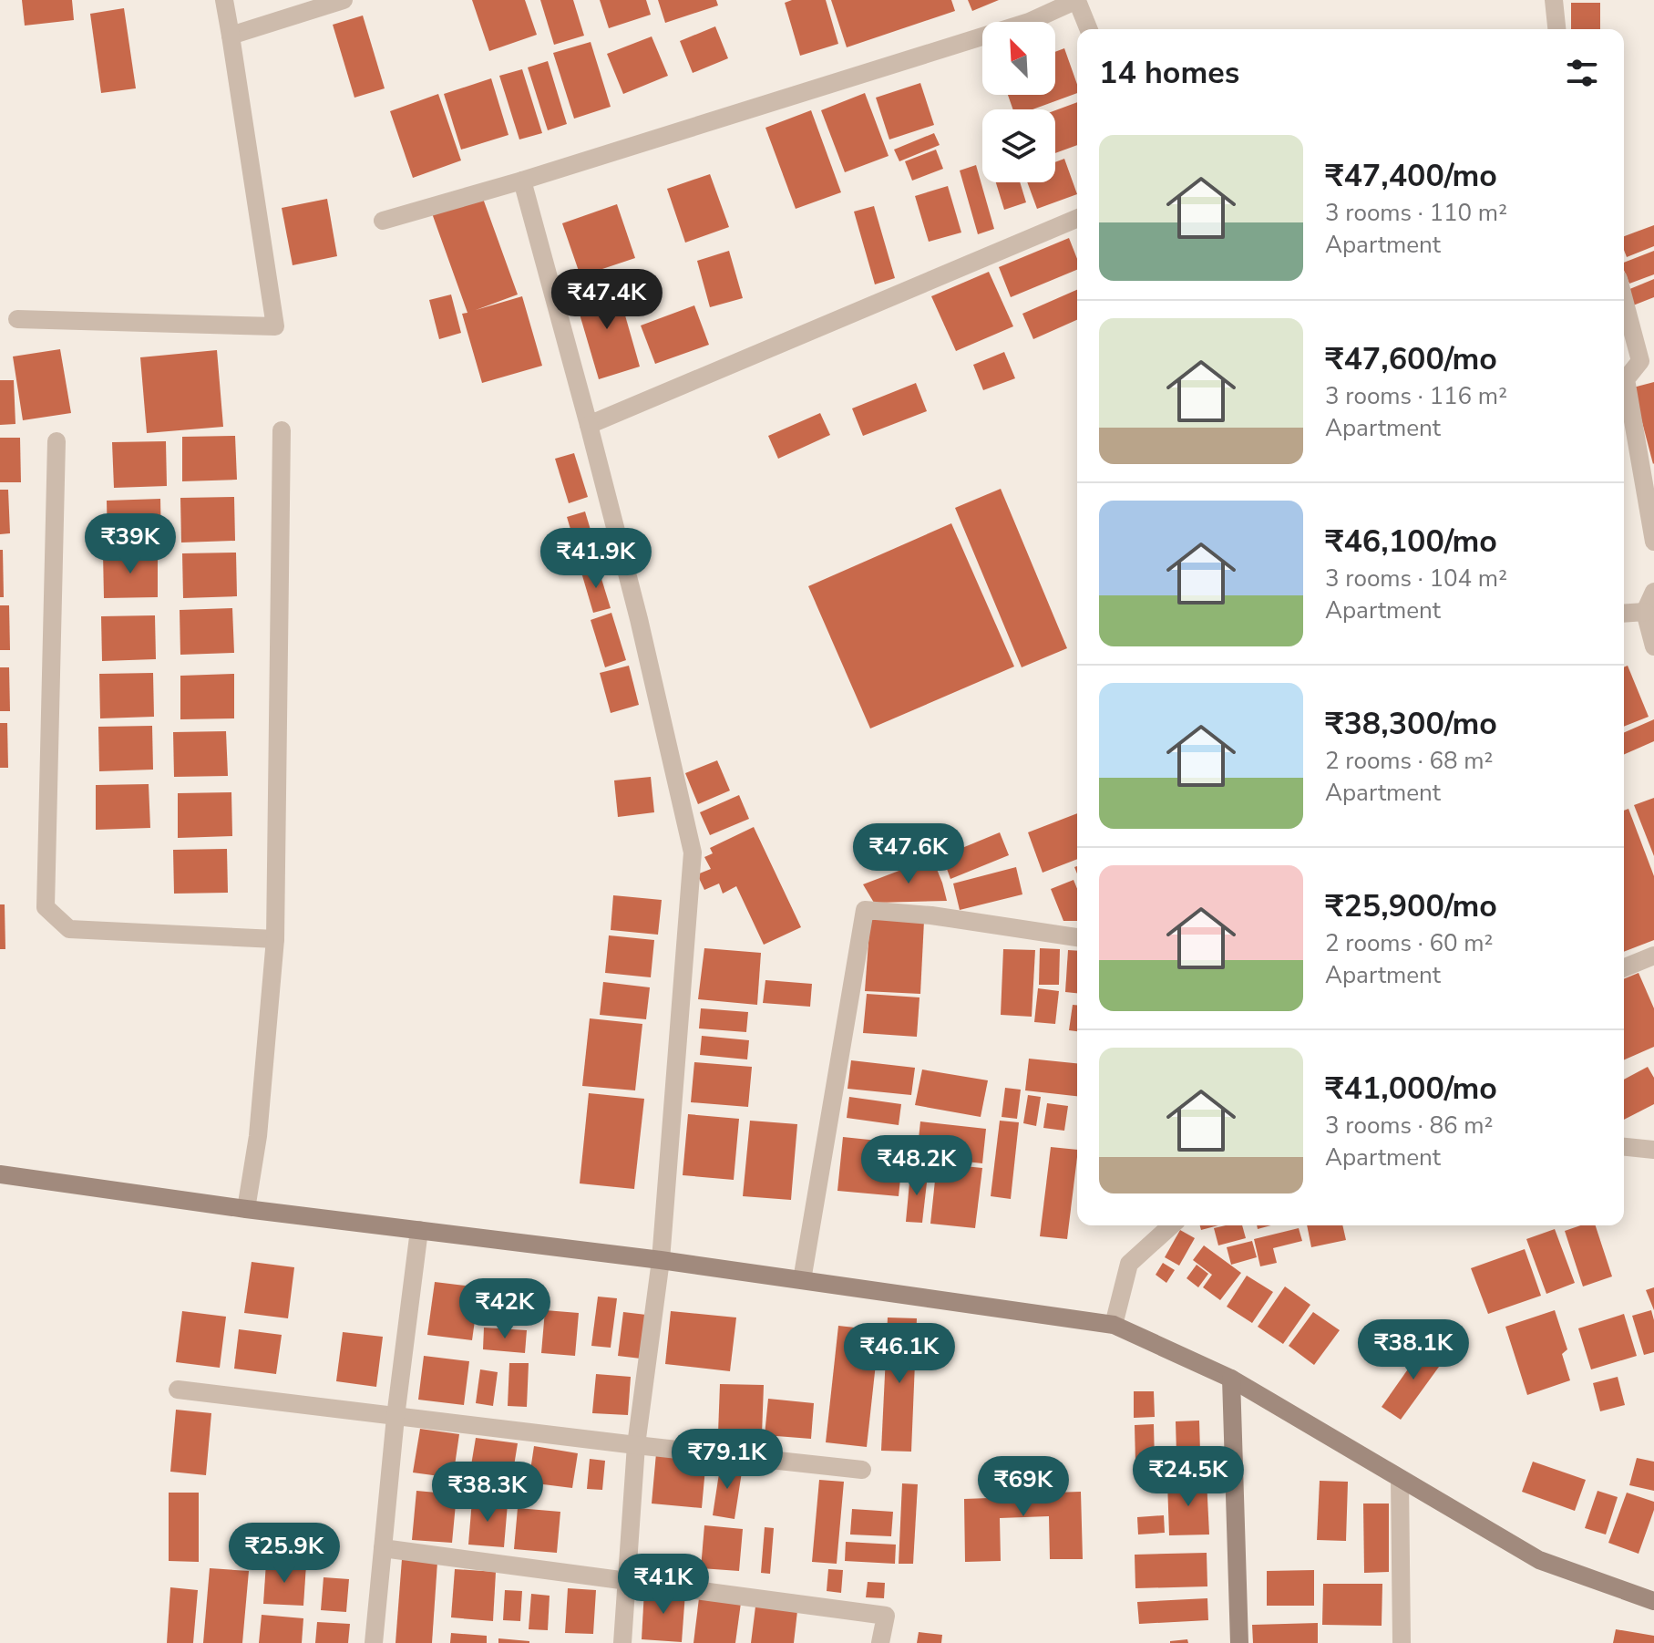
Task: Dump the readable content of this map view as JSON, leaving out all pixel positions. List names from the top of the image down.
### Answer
{
  "north": "top left",
  "page": {
    "heading": "14 homes",
    "list": [
      {
        "name": "₹47,400/mo",
        "note": "3 rooms · 110 m² · Apartment"
      },
      {
        "name": "₹47,600/mo",
        "note": "3 rooms · 116 m² · Apartment"
      },
      {
        "name": "₹46,100/mo",
        "note": "3 rooms · 104 m² · Apartment"
      },
      {
        "name": "₹38,300/mo",
        "note": "2 rooms · 68 m² · Apartment"
      },
      {
        "name": "₹25,900/mo",
        "note": "2 rooms · 60 m² · Apartment"
      },
      {
        "name": "₹41,000/mo",
        "note": "3 rooms · 86 m² · Apartment"
      }
    ],
    "price": [
      "₹47.4K",
      "₹39K",
      "₹41.9K",
      "₹47.6K",
      "₹48.2K",
      "₹42K",
      "₹38.1K",
      "₹46.1K",
      "₹79.1K",
      "₹24.5K",
      "₹69K",
      "₹38.3K",
      "₹25.9K",
      "₹41K"
    ]
  }
}
